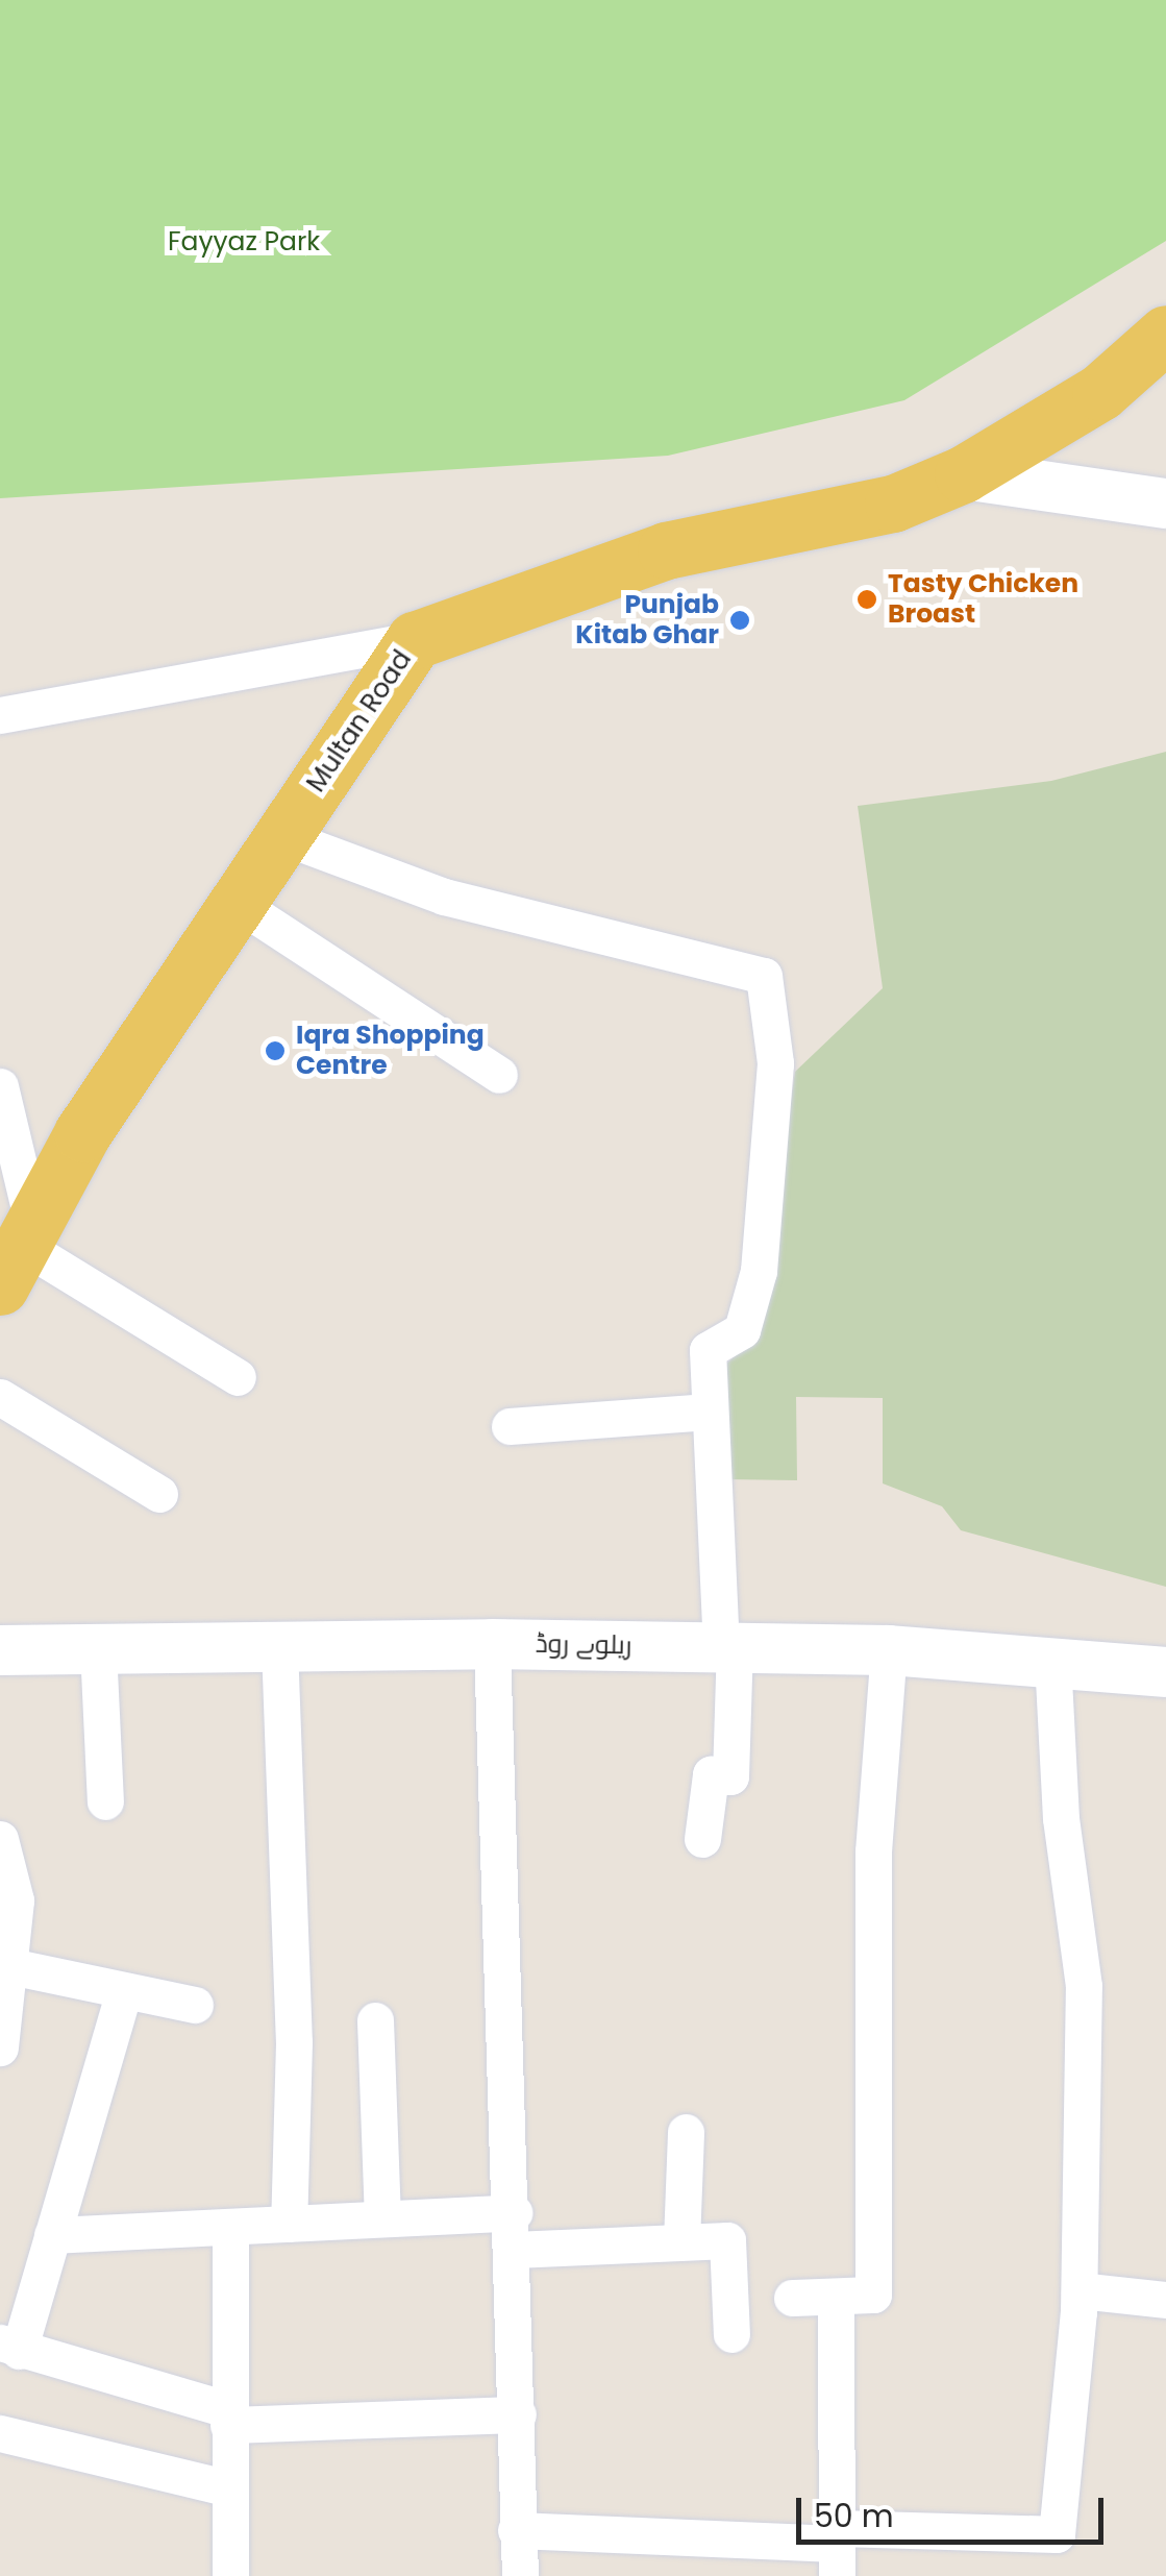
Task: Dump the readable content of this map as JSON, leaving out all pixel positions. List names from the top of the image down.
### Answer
{
  "streets": {
    "main road": ["Multan Road", "ریلوے روڈ"]
  },
  "parks": ["Fayyaz Park"],
  "places": ["Tasty Chicken Broast", "Punjab Kitab Ghar", "Iqra Shopping Centre"],
  "scale_bar": "50 m"
}
